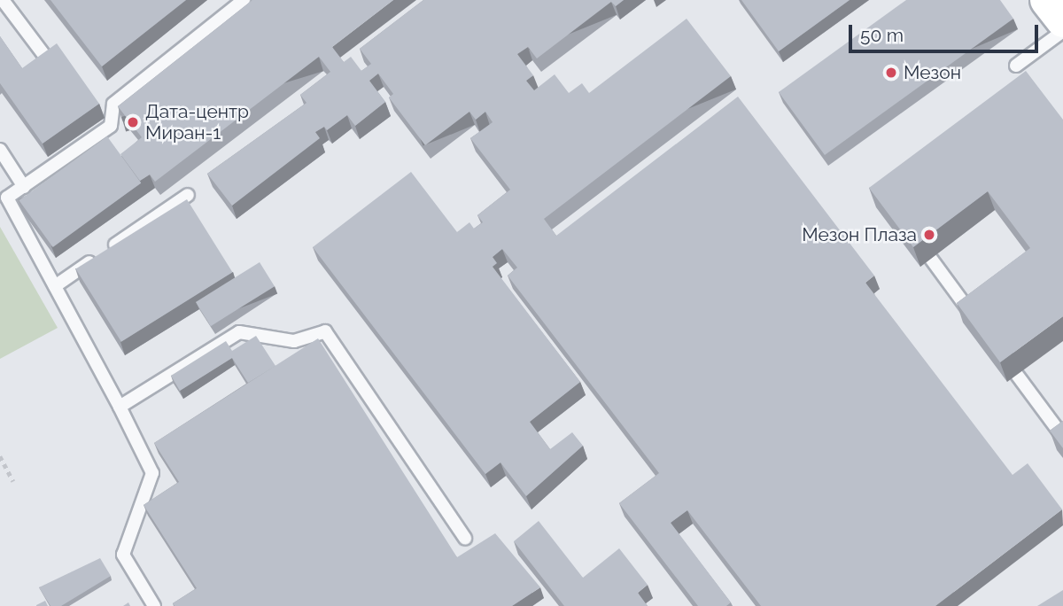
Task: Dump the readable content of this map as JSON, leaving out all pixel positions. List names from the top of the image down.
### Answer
{
  "places": ["Мезон", "Дата-центр Миран-1", "Мезон Плаза"],
  "scale_bar": "50 m"
}
